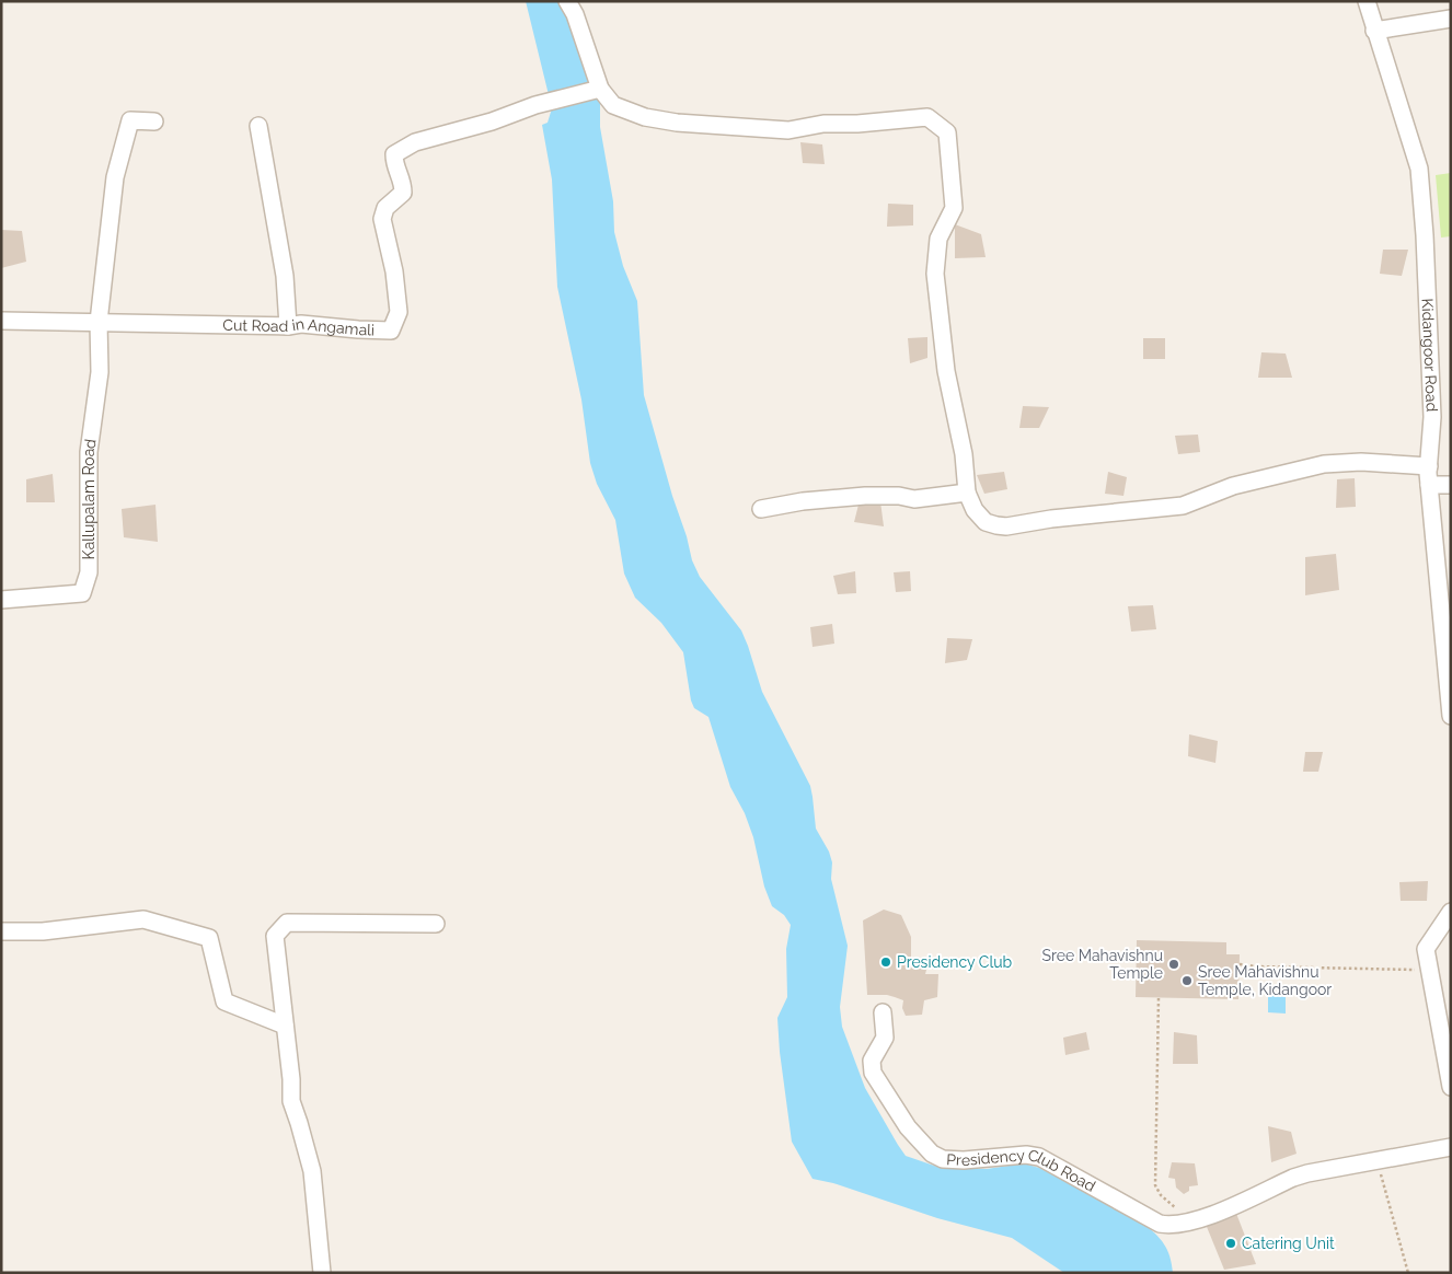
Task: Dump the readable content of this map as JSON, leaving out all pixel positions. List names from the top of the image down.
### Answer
{
  "streets": {
    "street": [
      "Cut Road in Angamali",
      "Kidangoor Road",
      "Kallupalam Road",
      "Presidency Club Road"
    ]
  },
  "crossings": [
    ["Cut Road in Angamali", "Kallupalam Road"]
  ],
  "places": [
    "Presidency Club",
    "Sree Mahavishnu Temple",
    "Sree Mahavishnu Temple, Kidangoor",
    "Catering Unit"
  ]
}
